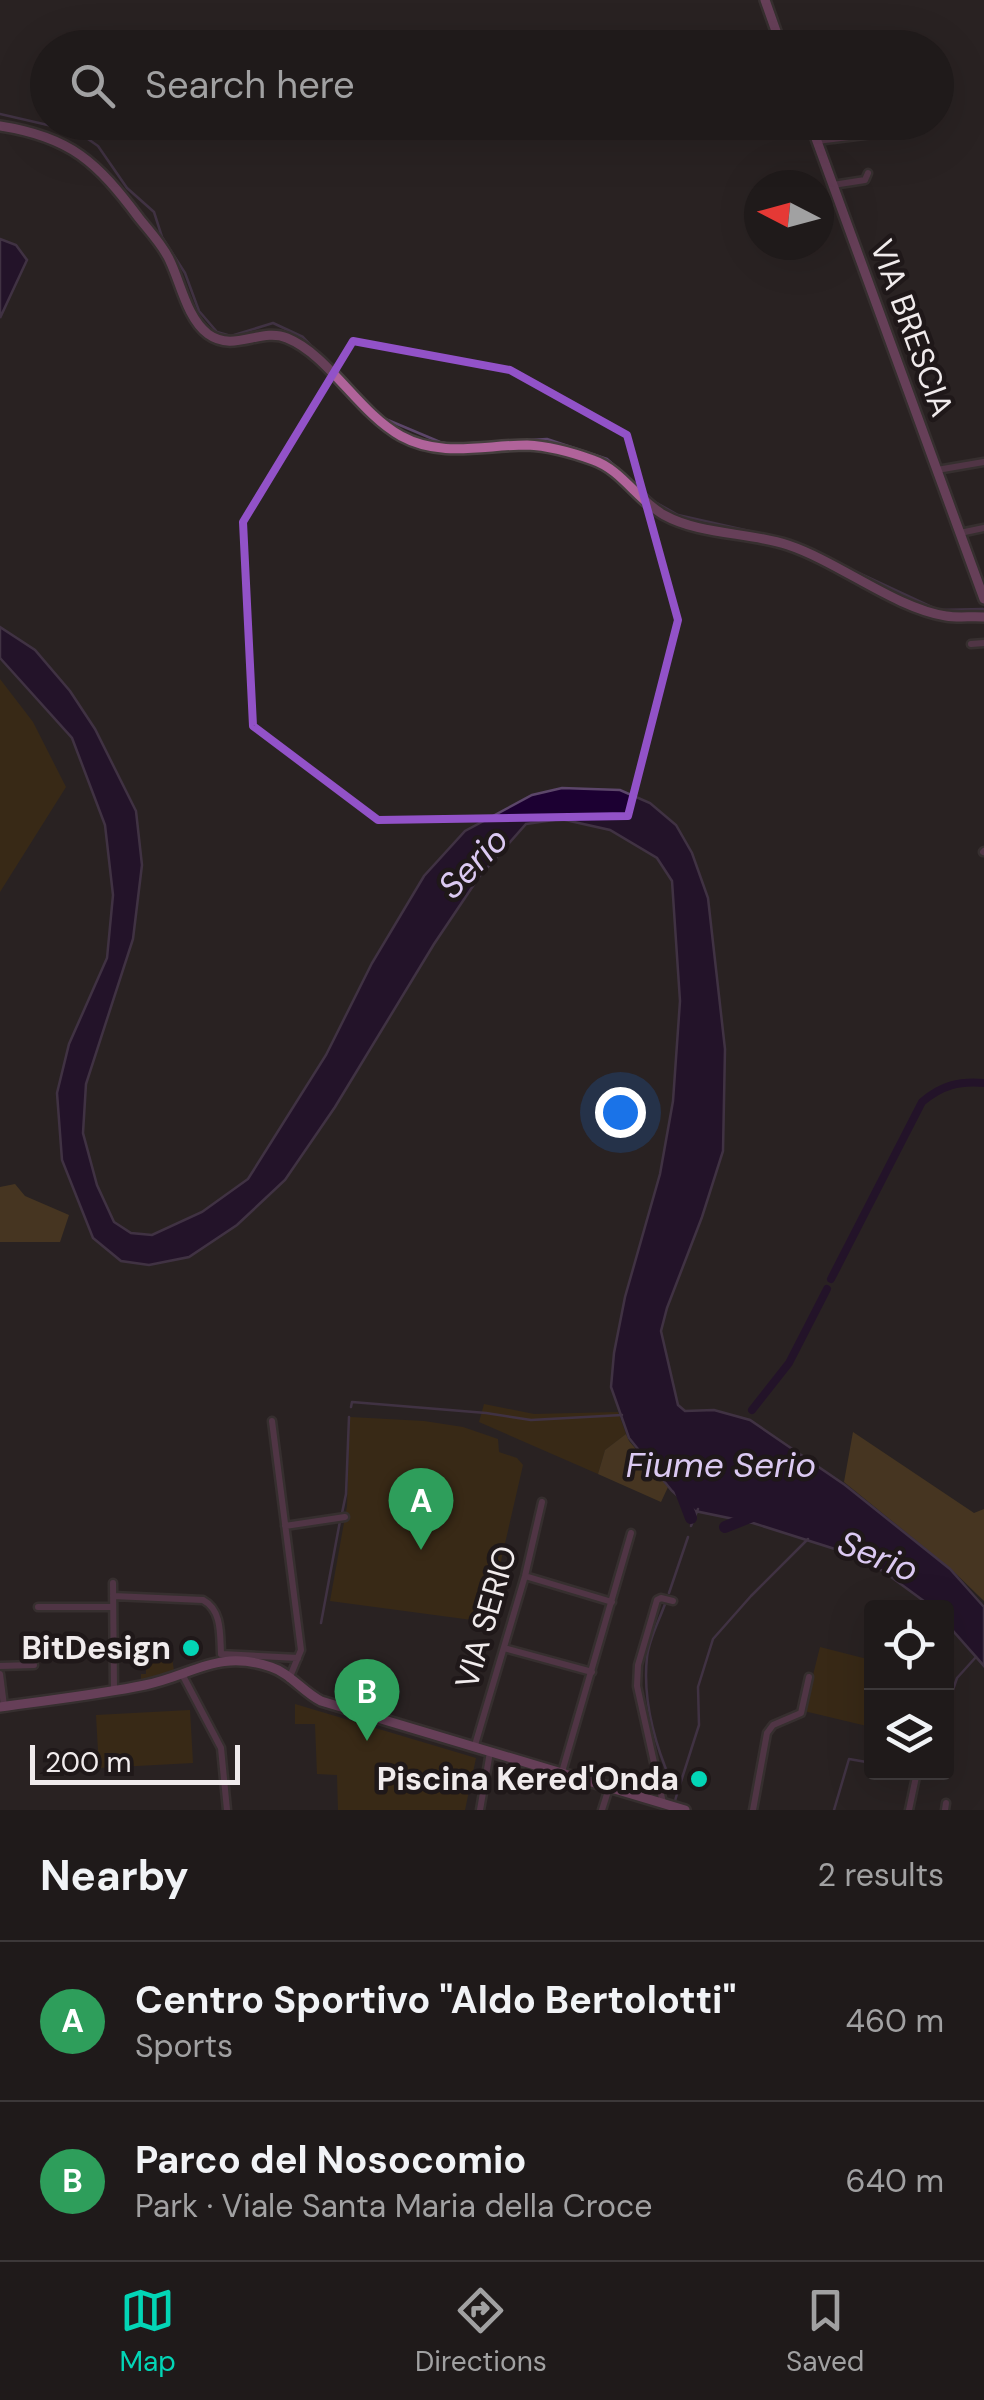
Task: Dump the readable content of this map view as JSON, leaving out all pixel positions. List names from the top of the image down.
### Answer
{
  "streets": {
    "street": ["VIA BRESCIA", "VIA SERIO"]
  },
  "water": ["Serio", "Fiume Serio"],
  "places": ["BitDesign", "Piscina Kered'Onda"],
  "scale_bar": "200 m",
  "north": "left",
  "page": {
    "search": "Search here",
    "pins": ["A", "B"],
    "scale": "200 m",
    "heading": ["Nearby", "2 results"],
    "list": [
      {
        "mark": "A",
        "name": "Centro Sportivo \"Aldo Bertolotti\"",
        "note": "Sports",
        "value": "460 m"
      },
      {
        "mark": "B",
        "name": "Parco del Nosocomio",
        "note": "Park · Viale Santa Maria della Croce",
        "value": "640 m"
      }
    ],
    "nav": ["Map", "Directions", "Saved"]
  }
}
